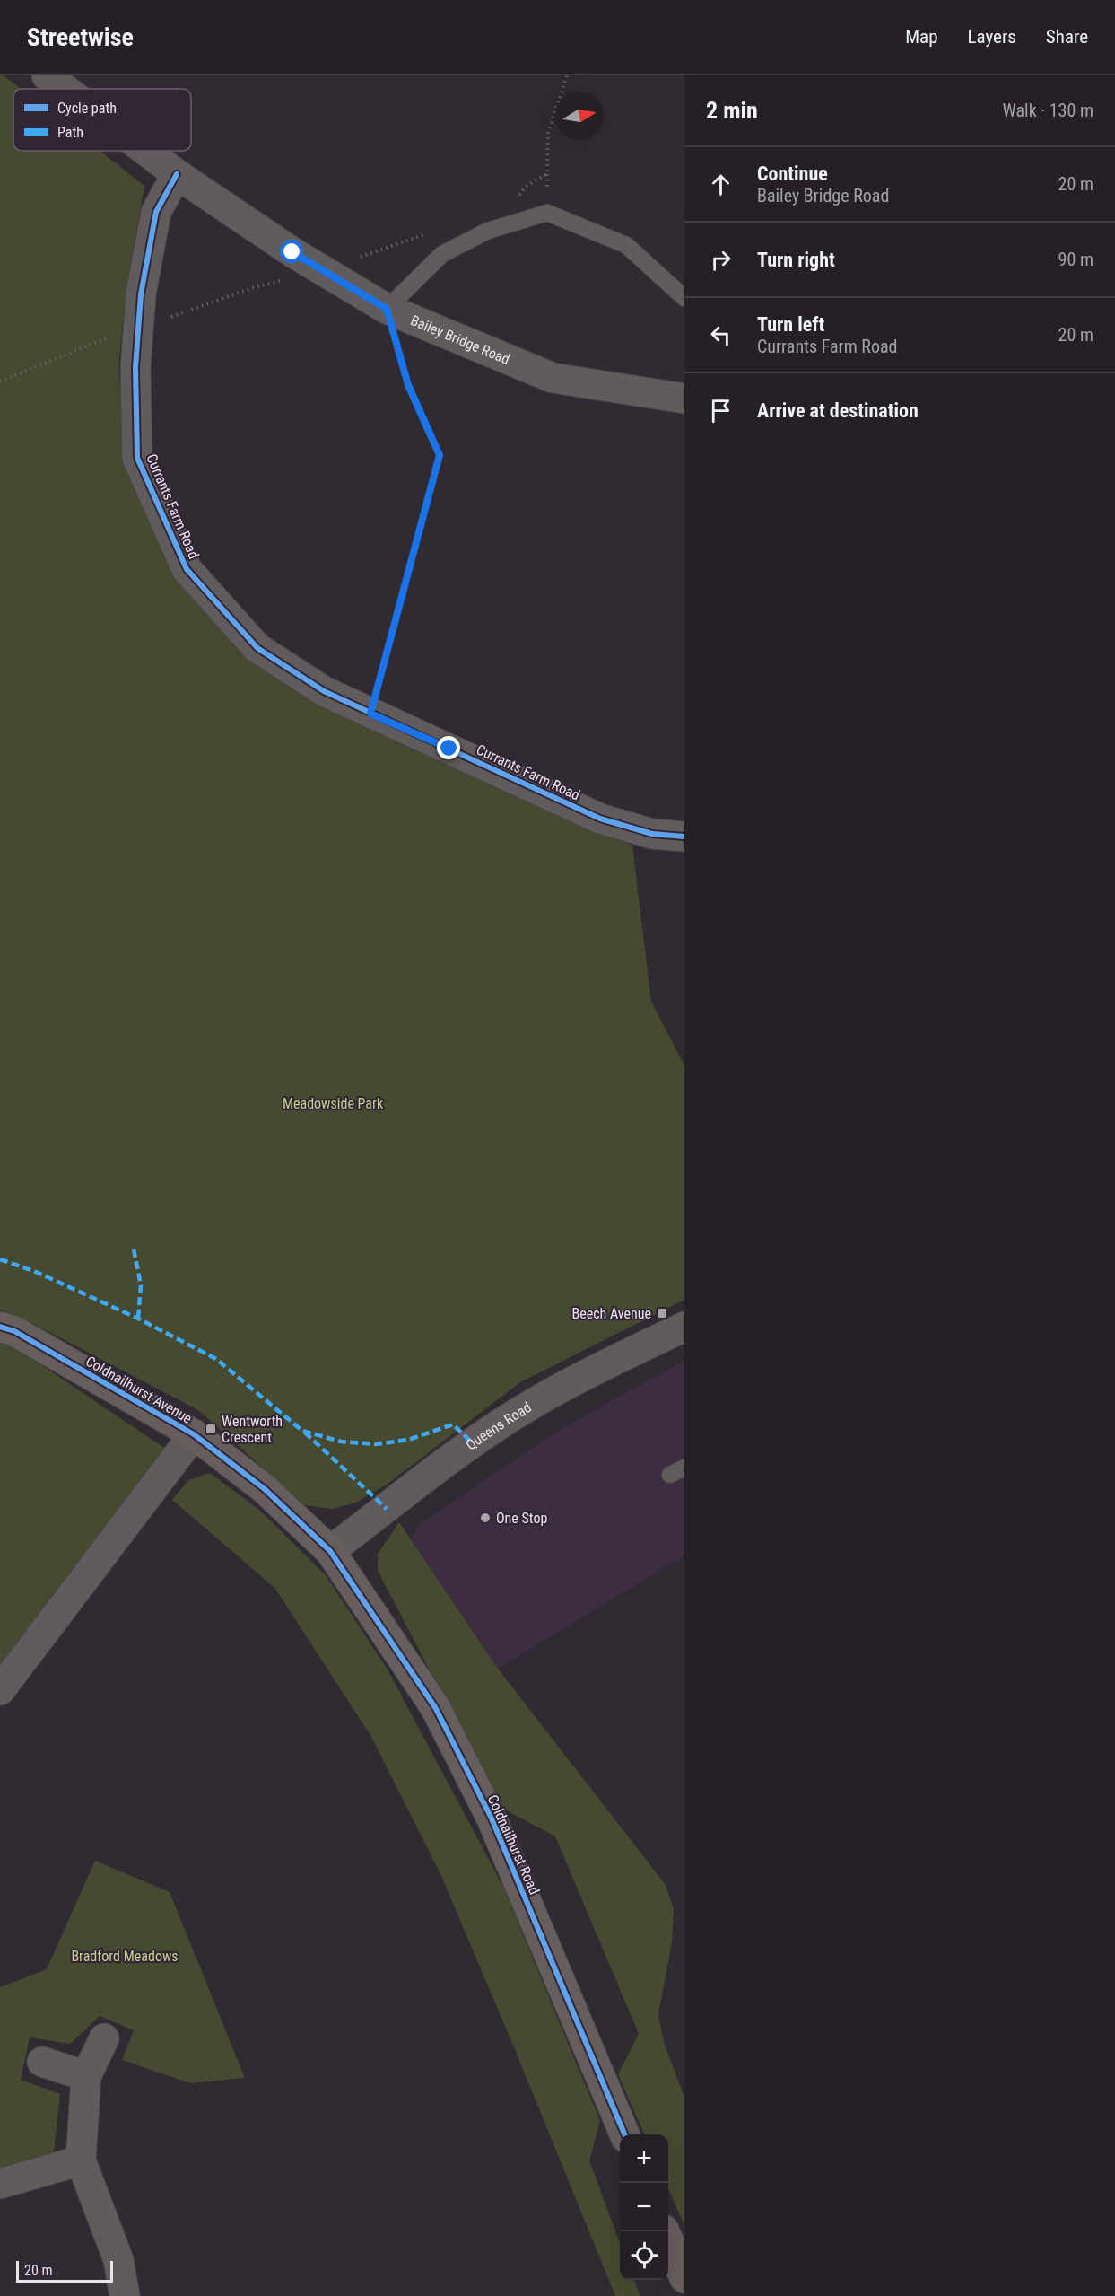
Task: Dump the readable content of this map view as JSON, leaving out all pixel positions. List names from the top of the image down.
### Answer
{
  "streets": {
    "street": [
      "Bailey Bridge Road",
      "Currants Farm Road",
      "Coldnailhurst Avenue",
      "Queens Road",
      "Coldnailhurst Road"
    ]
  },
  "crossings": [
    ["Bailey Bridge Road", "Currants Farm Road"],
    ["Coldnailhurst Avenue", "Queens Road"],
    ["Coldnailhurst Avenue", "Coldnailhurst Road"],
    ["Queens Road", "Coldnailhurst Road"]
  ],
  "parks": ["Meadowside Park", "Bradford Meadows"],
  "places": {
    "transit": ["Beech Avenue", "Wentworth Crescent"],
    "other": ["One Stop"]
  },
  "legend": ["Cycle path", "Path"],
  "scale_bar": "20 m",
  "north": "right",
  "page": {
    "header": "Streetwise",
    "nav": ["Map", "Layers", "Share"],
    "heading": ["2 min", "Walk · 130 m"],
    "list": [
      ["Continue", "Bailey Bridge Road", "20 m"],
      ["Turn right", "90 m"],
      ["Turn left", "Currants Farm Road", "20 m"],
      "Arrive at destination"
    ],
    "map_buttons": ["+", "−"],
    "scale": "20 m"
  }
}
